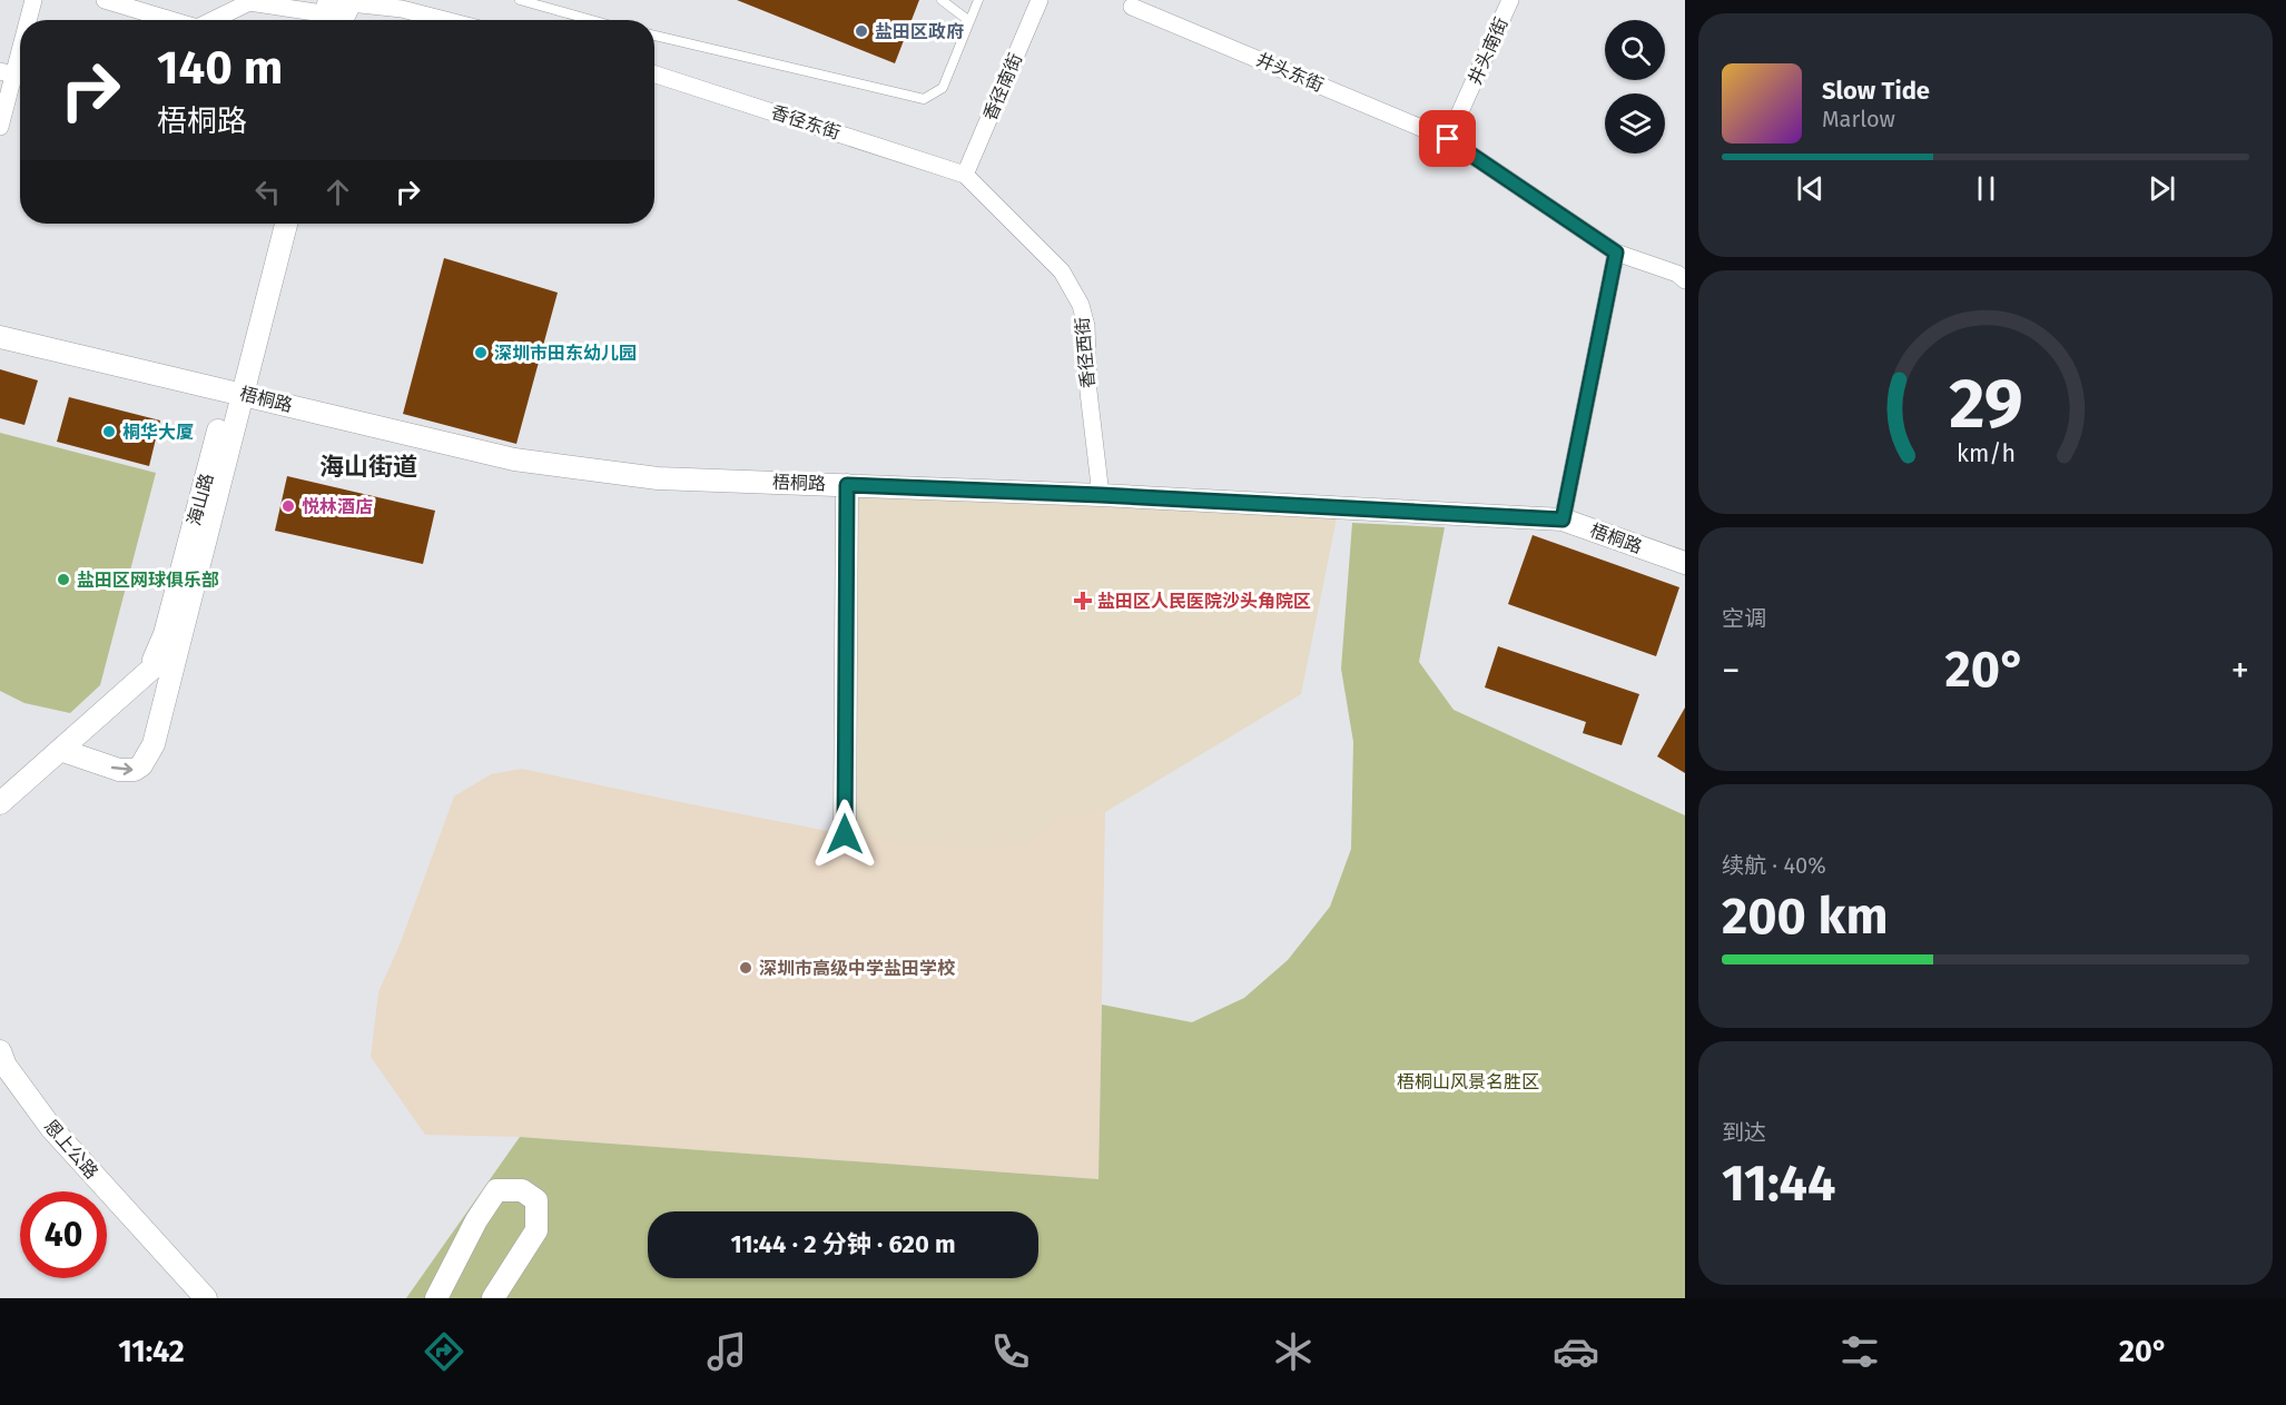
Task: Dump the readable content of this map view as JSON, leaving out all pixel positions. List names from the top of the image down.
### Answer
{
  "streets": {
    "street": [
      "井头南街",
      "井头东街",
      "香径南街",
      "香径东街",
      "香径西街",
      "梧桐路",
      "海山路",
      "恩上公路"
    ]
  },
  "crossings": [
    ["井头南街", "井头东街"],
    ["香径南街", "香径东街"],
    ["香径南街", "香径西街"],
    ["香径东街", "香径西街"],
    ["香径西街", "梧桐路"],
    ["梧桐路", "海山路"]
  ],
  "districts": ["海山街道"],
  "parks": ["梧桐山风景名胜区"],
  "places": {
    "other": [
      "盐田区政府",
      "深圳市田东幼儿园",
      "桐华大厦",
      "悦林酒店",
      "盐田区网球俱乐部",
      "深圳市高级中学盐田学校"
    ],
    "health": ["盐田区人民医院沙头角院区"]
  },
  "page": {
    "turn": ["140 m", "梧桐路"],
    "song": ["Slow Tide", "Marlow"],
    "tile": [
      "空调",
      ["续航 · 40%", "200 km"],
      ["到达", "11:44"]
    ],
    "heat": ["−", "20°", "+"],
    "limit": "40",
    "trip": "11:44 · 2 分钟 · 620 m",
    "tabs": ["11:42", "20°"],
    "gauge": ["29", "km/h"]
  }
}
